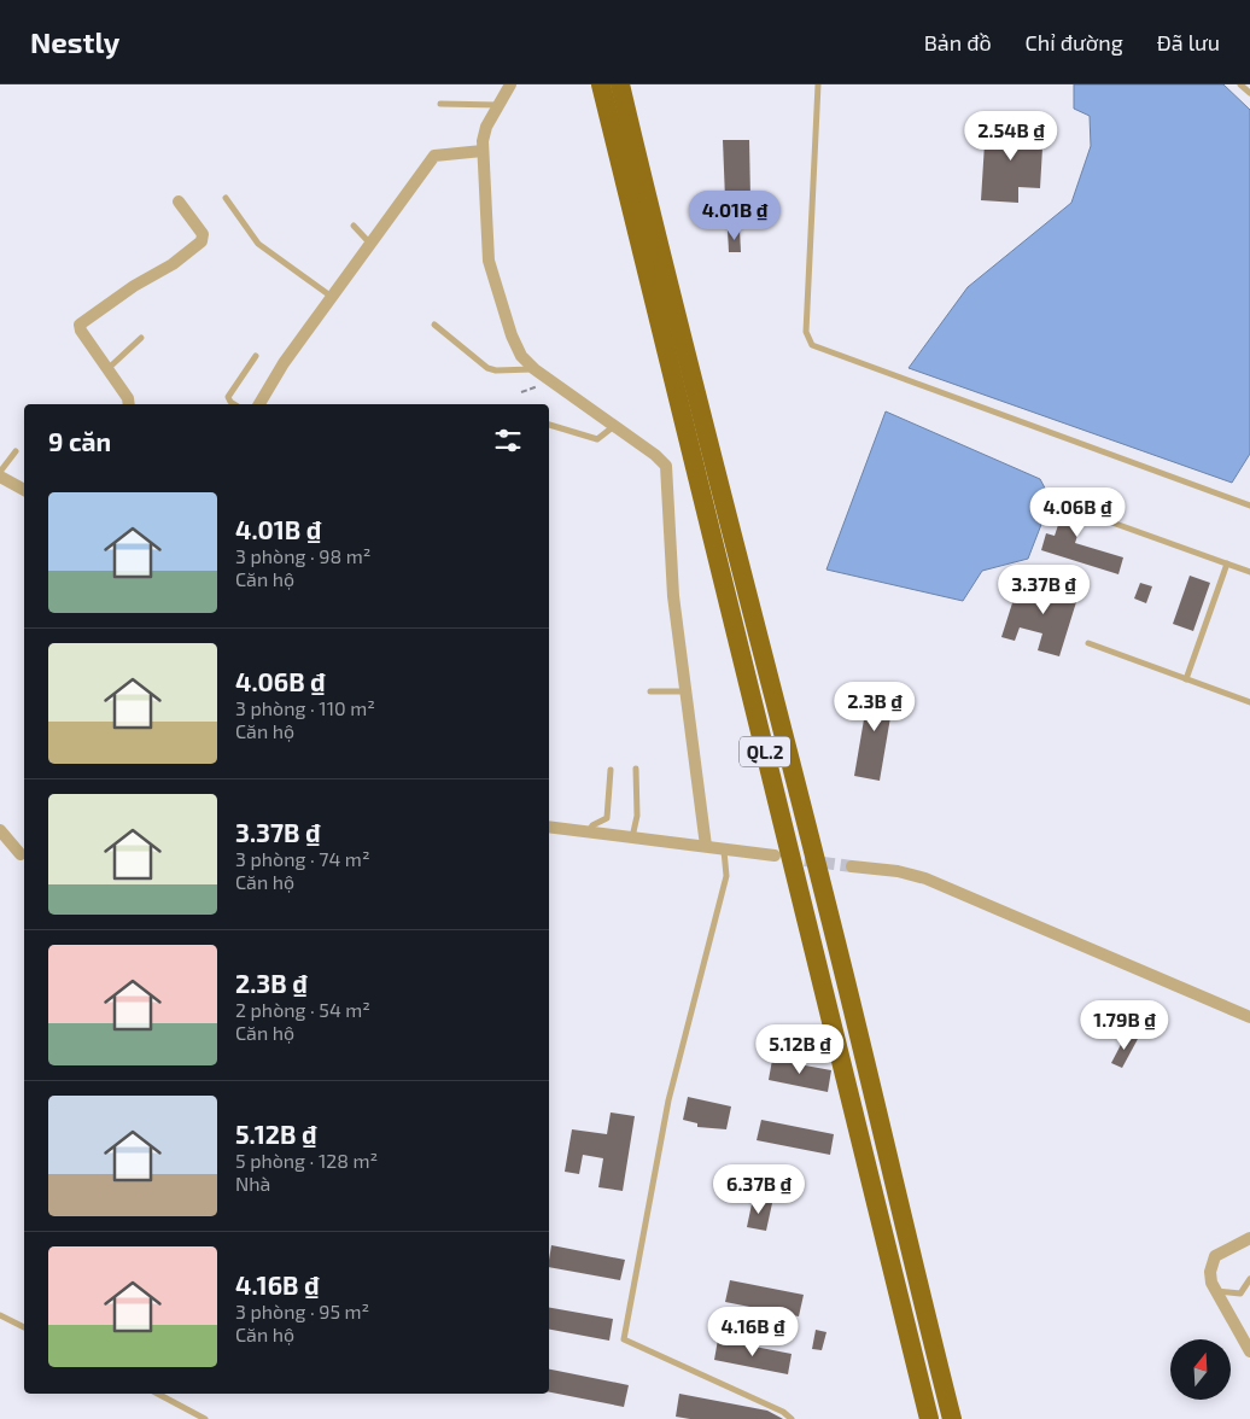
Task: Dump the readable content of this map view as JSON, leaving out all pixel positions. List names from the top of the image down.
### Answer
{
  "streets": {
    "highway": ["QL.2"]
  },
  "north": "top",
  "page": {
    "header": "Nestly",
    "nav": ["Bản đồ", "Chỉ đường", "Đã lưu"],
    "price": [
      "2.54B ₫",
      "4.01B ₫",
      "4.06B ₫",
      "3.37B ₫",
      "2.3B ₫",
      "1.79B ₫",
      "5.12B ₫",
      "6.37B ₫",
      "4.16B ₫"
    ],
    "heading": "9 căn",
    "list": [
      {
        "name": "4.01B ₫",
        "note": "3 phòng · 98 m² · Căn hộ"
      },
      {
        "name": "4.06B ₫",
        "note": "3 phòng · 110 m² · Căn hộ"
      },
      {
        "name": "3.37B ₫",
        "note": "3 phòng · 74 m² · Căn hộ"
      },
      {
        "name": "2.3B ₫",
        "note": "2 phòng · 54 m² · Căn hộ"
      },
      {
        "name": "5.12B ₫",
        "note": "5 phòng · 128 m² · Nhà"
      },
      {
        "name": "4.16B ₫",
        "note": "3 phòng · 95 m² · Căn hộ"
      }
    ]
  }
}
